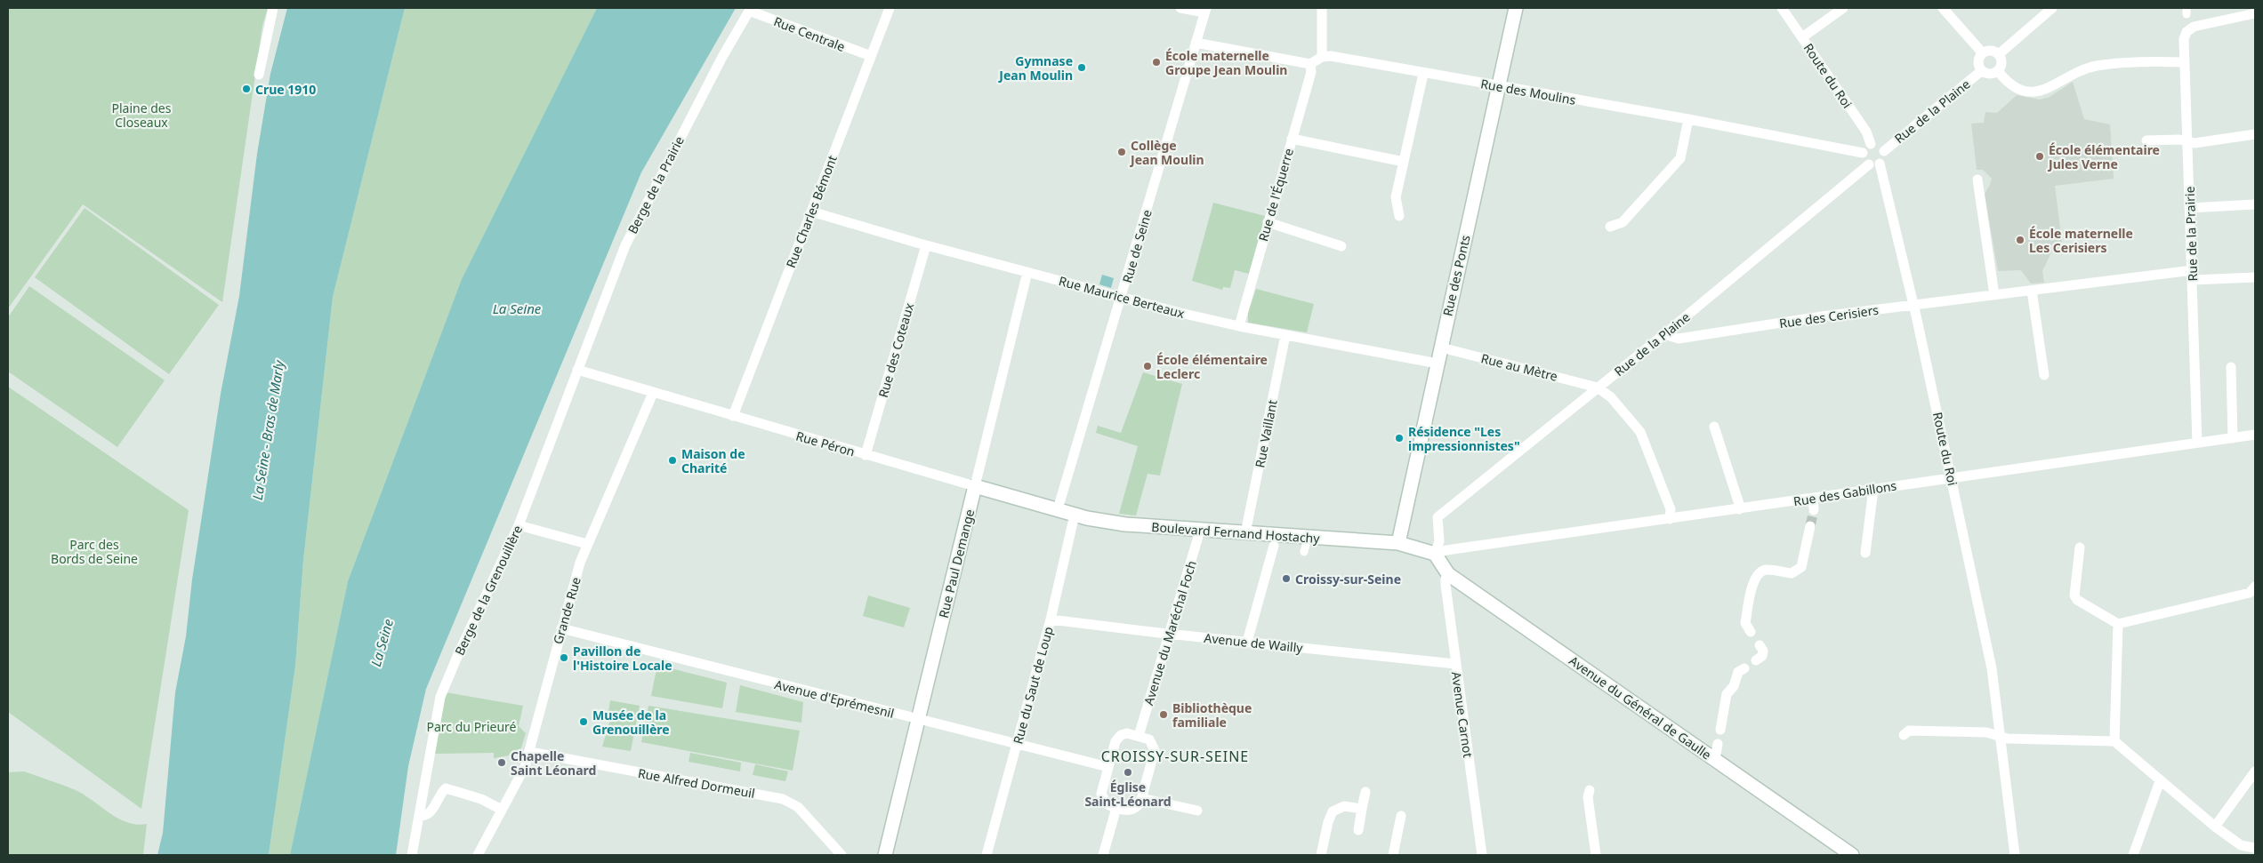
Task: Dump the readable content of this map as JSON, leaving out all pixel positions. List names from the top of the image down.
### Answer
{
  "streets": {
    "main road": [
      "Rue des Ponts",
      "Rue Péron",
      "Boulevard Fernand Hostachy",
      "Rue Paul Demange",
      "Avenue du Général de Gaulle"
    ],
    "street": [
      "Rue Centrale",
      "Route du Roi",
      "Rue des Moulins",
      "Rue de la Plaine",
      "Berge de la Prairie",
      "Rue de l'Équerre",
      "Rue Charles Bémont",
      "Rue de la Prairie",
      "Rue de Seine",
      "Rue Maurice Berteaux",
      "Rue des Cerisiers",
      "Rue des Coteaux",
      "Rue au Mètre",
      "Rue Vaillant",
      "Rue des Gabillons",
      "Berge de la Grenouillère",
      "Grande Rue",
      "Avenue du Maréchal Foch",
      "Avenue de Wailly",
      "Rue du Saut de Loup",
      "Avenue d'Eprémesnil",
      "Avenue Carnot",
      "Rue Alfred Dormeuil"
    ]
  },
  "crossings": [
    ["Rue Centrale", "Berge de la Prairie"],
    ["Rue Centrale", "Rue Charles Bémont"],
    ["Route du Roi", "Rue des Moulins"],
    ["Route du Roi", "Rue de la Plaine"],
    ["Route du Roi", "Rue des Cerisiers"],
    ["Route du Roi", "Rue des Gabillons"],
    ["Rue des Moulins", "Rue de la Plaine"],
    ["Rue des Moulins", "Rue des Ponts"],
    ["Rue de la Plaine", "Rue des Cerisiers"],
    ["Rue de la Plaine", "Rue au Mètre"],
    ["Rue de la Plaine", "Rue des Gabillons"],
    ["Rue de la Plaine", "Boulevard Fernand Hostachy"],
    ["Rue de la Plaine", "Avenue du Général de Gaulle"],
    ["Berge de la Prairie", "Rue Péron"],
    ["Berge de la Prairie", "Berge de la Grenouillère"],
    ["Rue de l'Équerre", "Rue Maurice Berteaux"],
    ["Rue Charles Bémont", "Rue Maurice Berteaux"],
    ["Rue Charles Bémont", "Rue Péron"],
    ["Rue de la Prairie", "Rue des Cerisiers"],
    ["Rue de la Prairie", "Rue des Gabillons"],
    ["Rue de Seine", "Rue Maurice Berteaux"],
    ["Rue de Seine", "Rue Péron"],
    ["Rue des Ponts", "Rue Maurice Berteaux"],
    ["Rue des Ponts", "Rue au Mètre"],
    ["Rue des Ponts", "Boulevard Fernand Hostachy"],
    ["Rue Maurice Berteaux", "Rue des Coteaux"],
    ["Rue Maurice Berteaux", "Rue Vaillant"],
    ["Rue Maurice Berteaux", "Rue Paul Demange"],
    ["Rue des Coteaux", "Rue Péron"],
    ["Rue Vaillant", "Boulevard Fernand Hostachy"],
    ["Rue Péron", "Boulevard Fernand Hostachy"],
    ["Rue Péron", "Rue Paul Demange"],
    ["Rue Péron", "Berge de la Grenouillère"],
    ["Rue Péron", "Grande Rue"],
    ["Rue Péron", "Rue du Saut de Loup"],
    ["Rue des Gabillons", "Boulevard Fernand Hostachy"],
    ["Rue des Gabillons", "Avenue du Général de Gaulle"],
    ["Boulevard Fernand Hostachy", "Avenue du Maréchal Foch"],
    ["Boulevard Fernand Hostachy", "Rue du Saut de Loup"],
    ["Boulevard Fernand Hostachy", "Avenue du Général de Gaulle"],
    ["Rue Paul Demange", "Avenue d'Eprémesnil"],
    ["Grande Rue", "Avenue d'Eprémesnil"],
    ["Grande Rue", "Rue Alfred Dormeuil"],
    ["Avenue du Maréchal Foch", "Avenue de Wailly"],
    ["Avenue de Wailly", "Rue du Saut de Loup"],
    ["Avenue de Wailly", "Avenue Carnot"],
    ["Rue du Saut de Loup", "Avenue d'Eprémesnil"],
    ["Avenue du Général de Gaulle", "Avenue Carnot"]
  ],
  "districts": ["CROISSY-SUR-SEINE"],
  "water": ["La Seine", "La Seine - Bras de Marly"],
  "parks": ["Plaine des Closeaux", "Parc des Bords de Seine", "Parc du Prieuré"],
  "places": [
    "École maternelle Groupe Jean Moulin",
    "Gymnase Jean Moulin",
    "Crue 1910",
    "Collège Jean Moulin",
    "École élémentaire Jules Verne",
    "École maternelle Les Cerisiers",
    "École élémentaire Leclerc",
    "Résidence \"Les impressionnistes\"",
    "Maison de Charité",
    "Croissy-sur-Seine",
    "Pavillon de l'Histoire Locale",
    "Bibliothèque familiale",
    "Musée de la Grenouillère",
    "Chapelle Saint Léonard",
    "Église Saint-Léonard"
  ]
}
